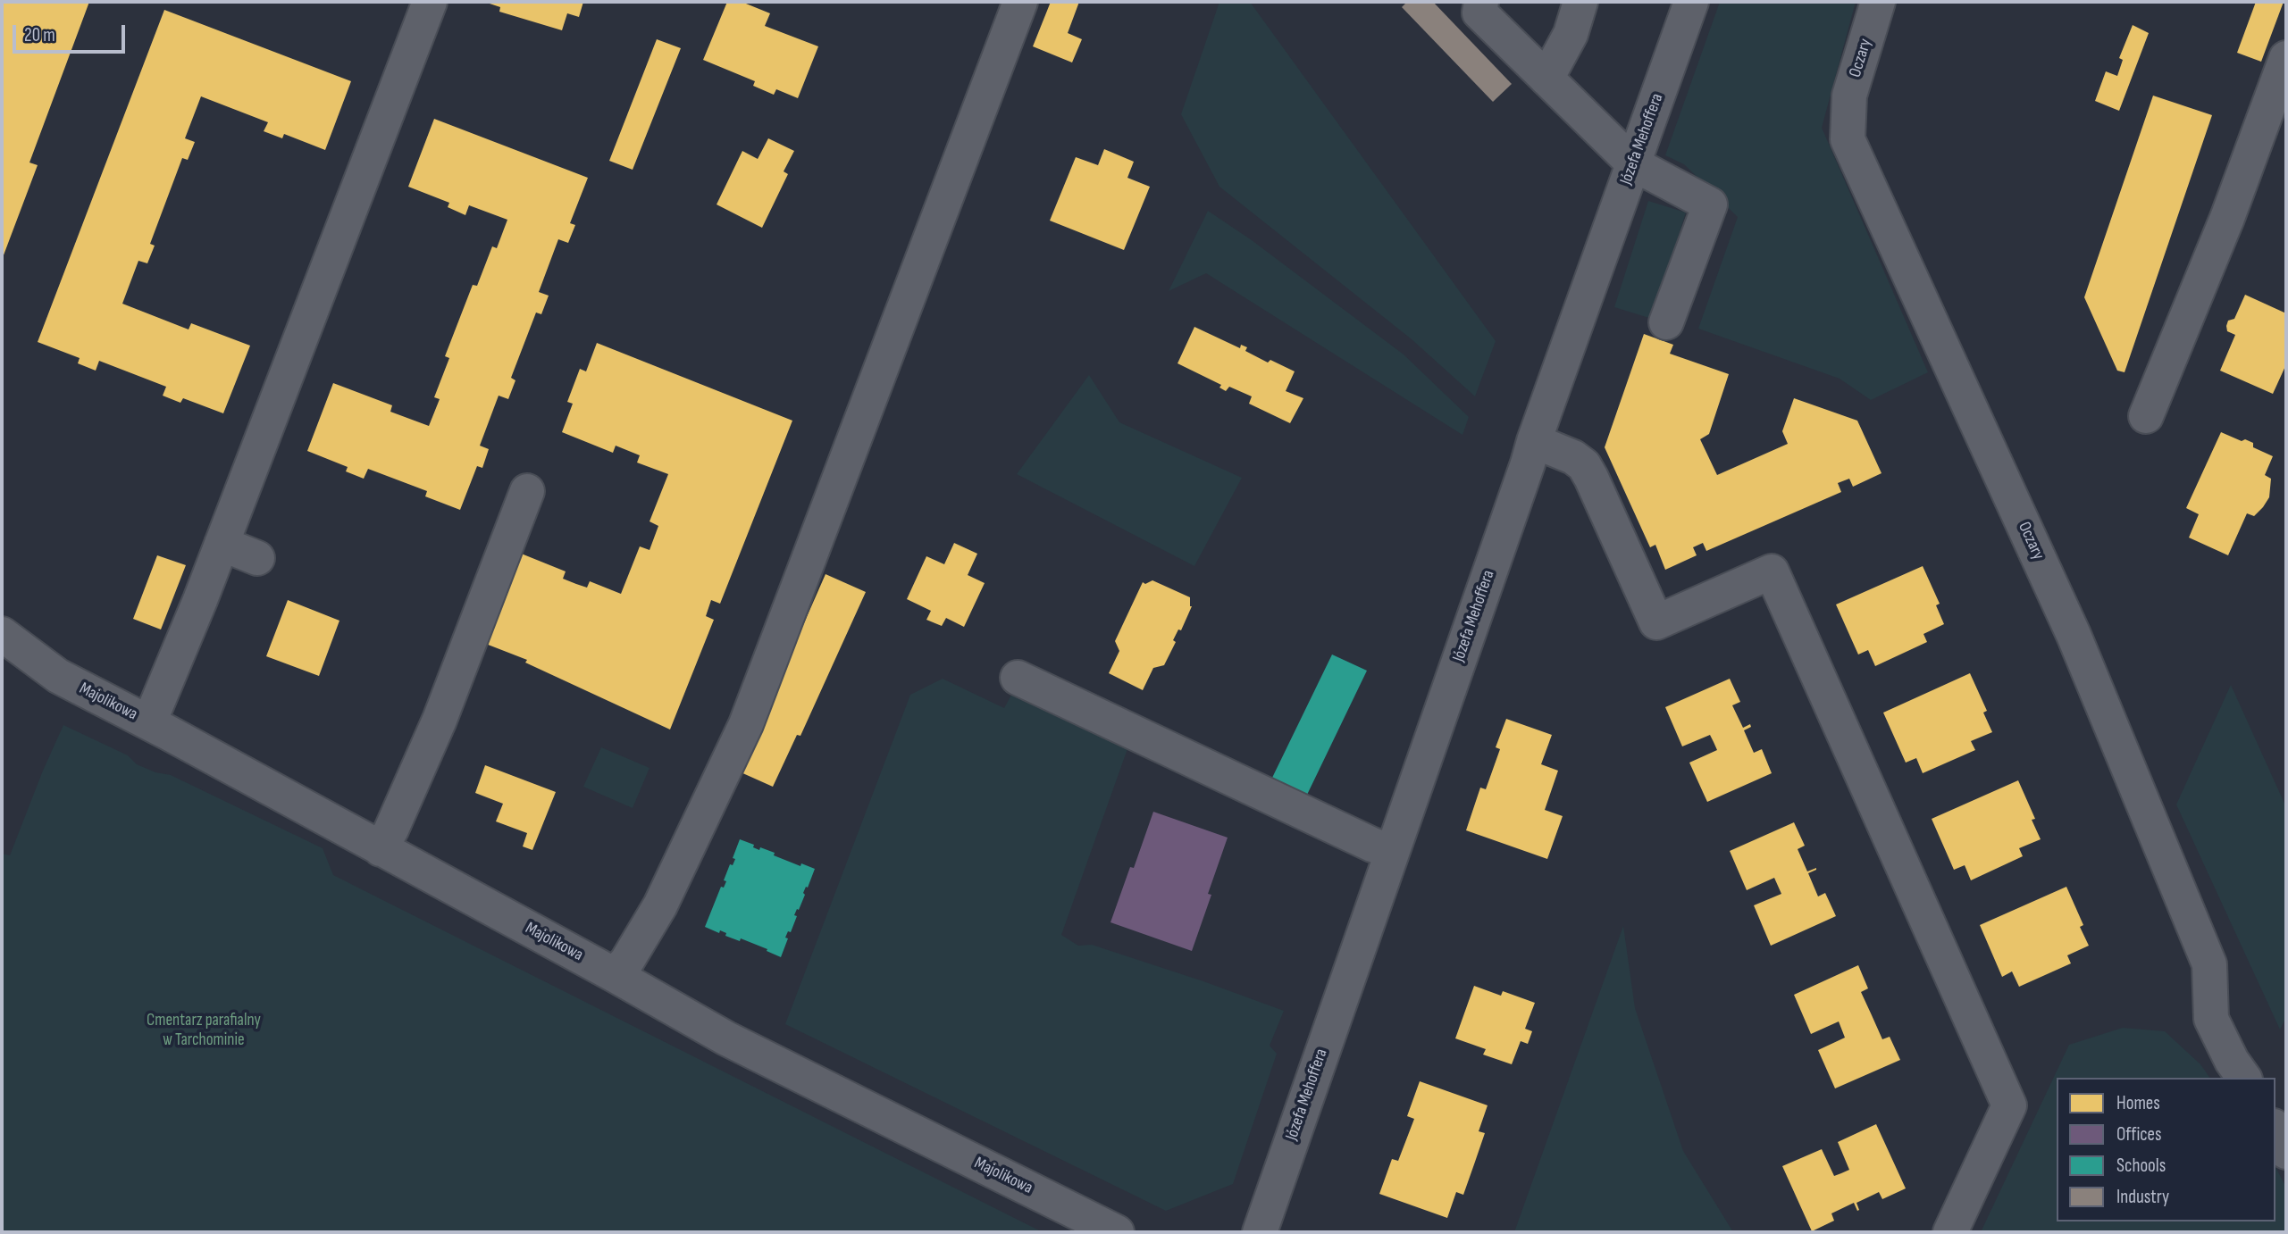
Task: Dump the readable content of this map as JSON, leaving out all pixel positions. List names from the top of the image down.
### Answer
{
  "streets": {
    "street": ["Oczary", "Józefa Mehoffera", "Majolikowa"]
  },
  "parks": ["Cmentarz parafialny w Tarchominie"],
  "legend": [
    "Homes",
    "Offices",
    "Schools",
    "Industry"
  ],
  "scale_bar": "20 m"
}
